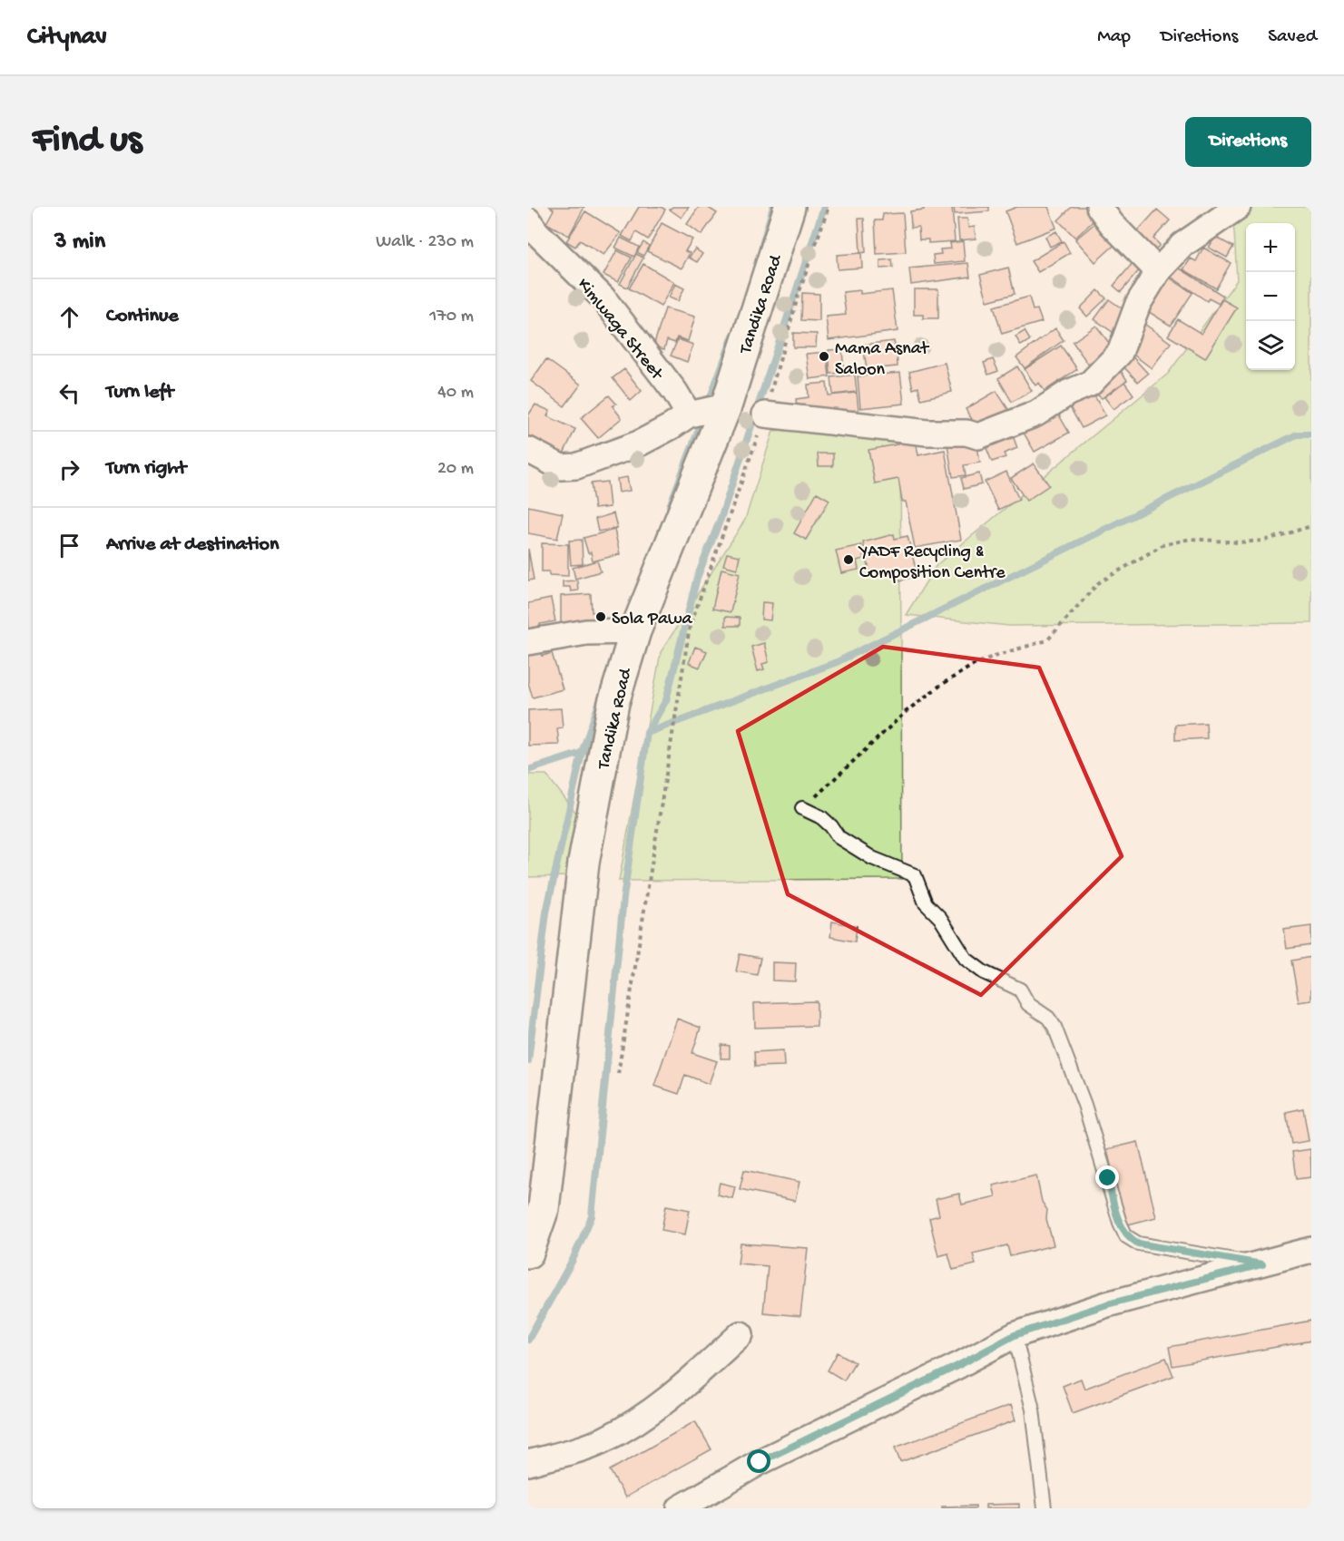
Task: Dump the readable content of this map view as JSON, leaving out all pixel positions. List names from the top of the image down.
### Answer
{
  "streets": {
    "street": ["Tandika Road", "Kimwaga Street"]
  },
  "places": ["Mama Asnat Saloon", "YADF Recycling & Composition Centre", "Sola Pawa"],
  "page": {
    "header": "Citynav",
    "nav": ["Map", "Directions", "Saved"],
    "buttons": "Directions",
    "title": "Find us",
    "heading": ["3 min", "Walk · 230 m"],
    "map_buttons": ["+", "−"],
    "list": [
      ["Continue", "170 m"],
      ["Turn left", "40 m"],
      ["Turn right", "20 m"],
      "Arrive at destination"
    ]
  }
}
